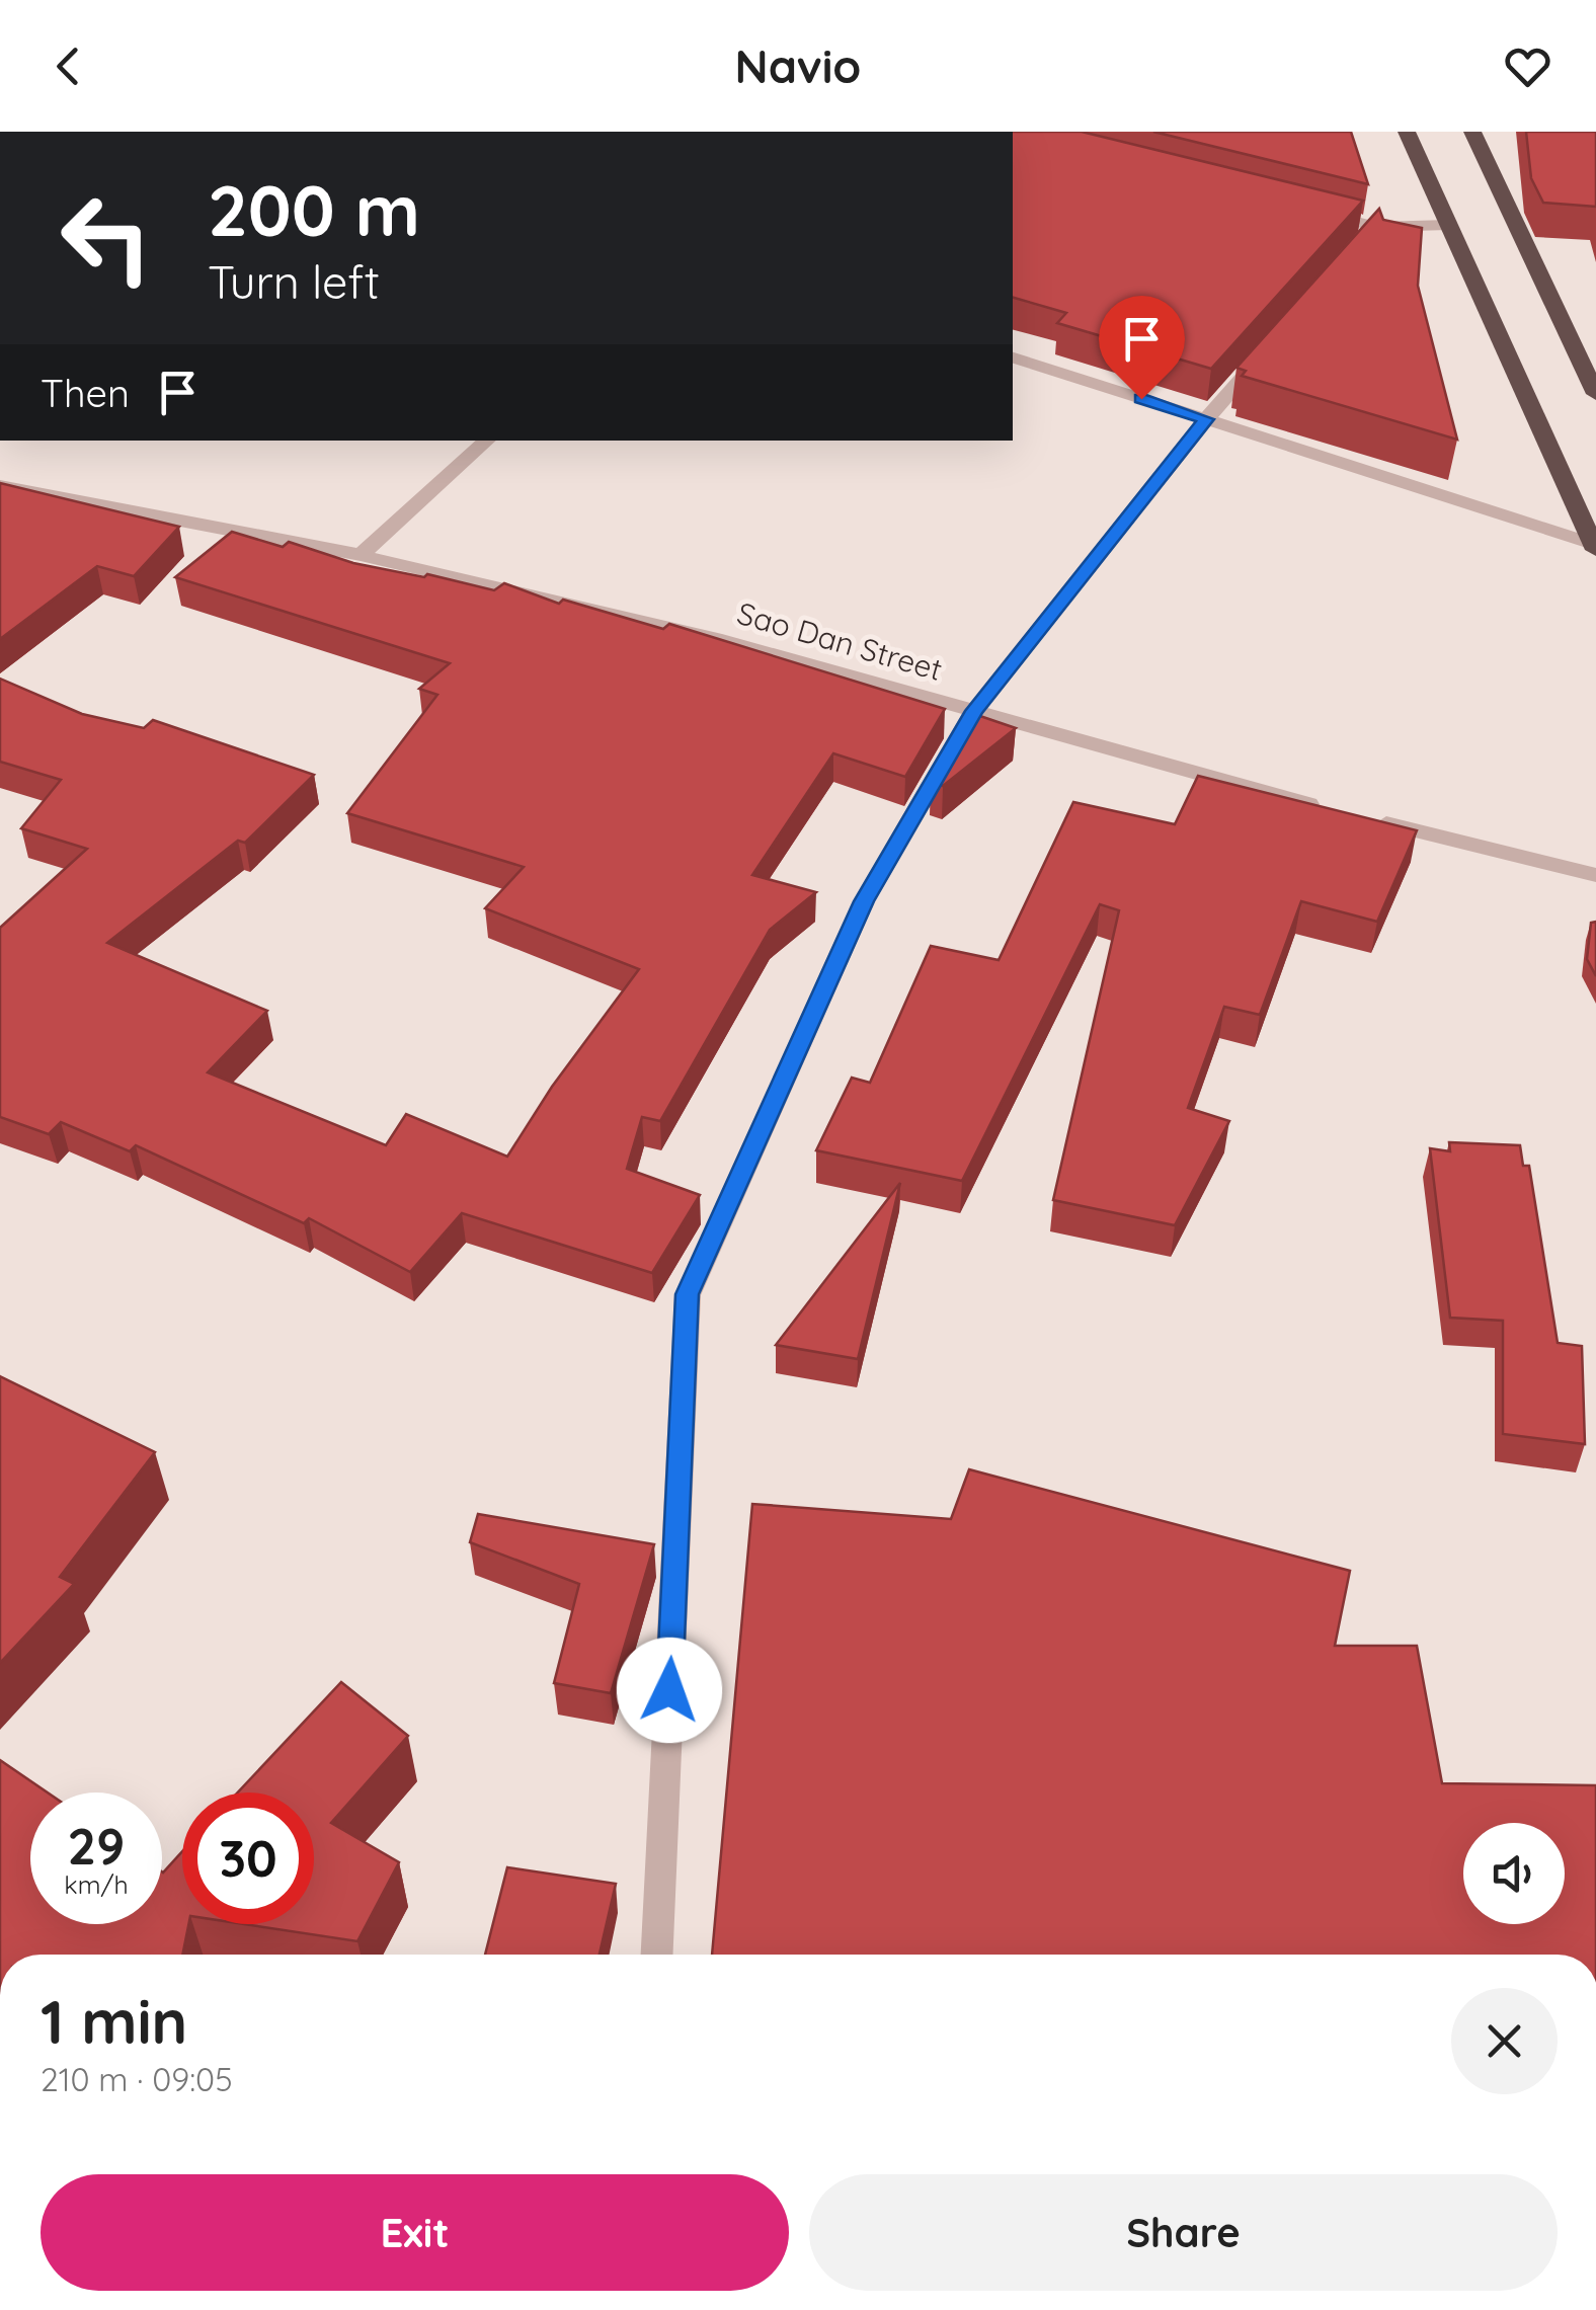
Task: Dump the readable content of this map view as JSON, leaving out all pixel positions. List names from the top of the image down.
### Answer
{
  "streets": {
    "street": ["Sao Dan Street"]
  },
  "page": {
    "header": "Navio",
    "turn": ["200 m", "Turn left"],
    "then": "Then",
    "speed": "29 km/h",
    "limit": "30",
    "heading": ["1 min", "210 m · 09:05"],
    "buttons": ["Exit", "Share"]
  }
}
